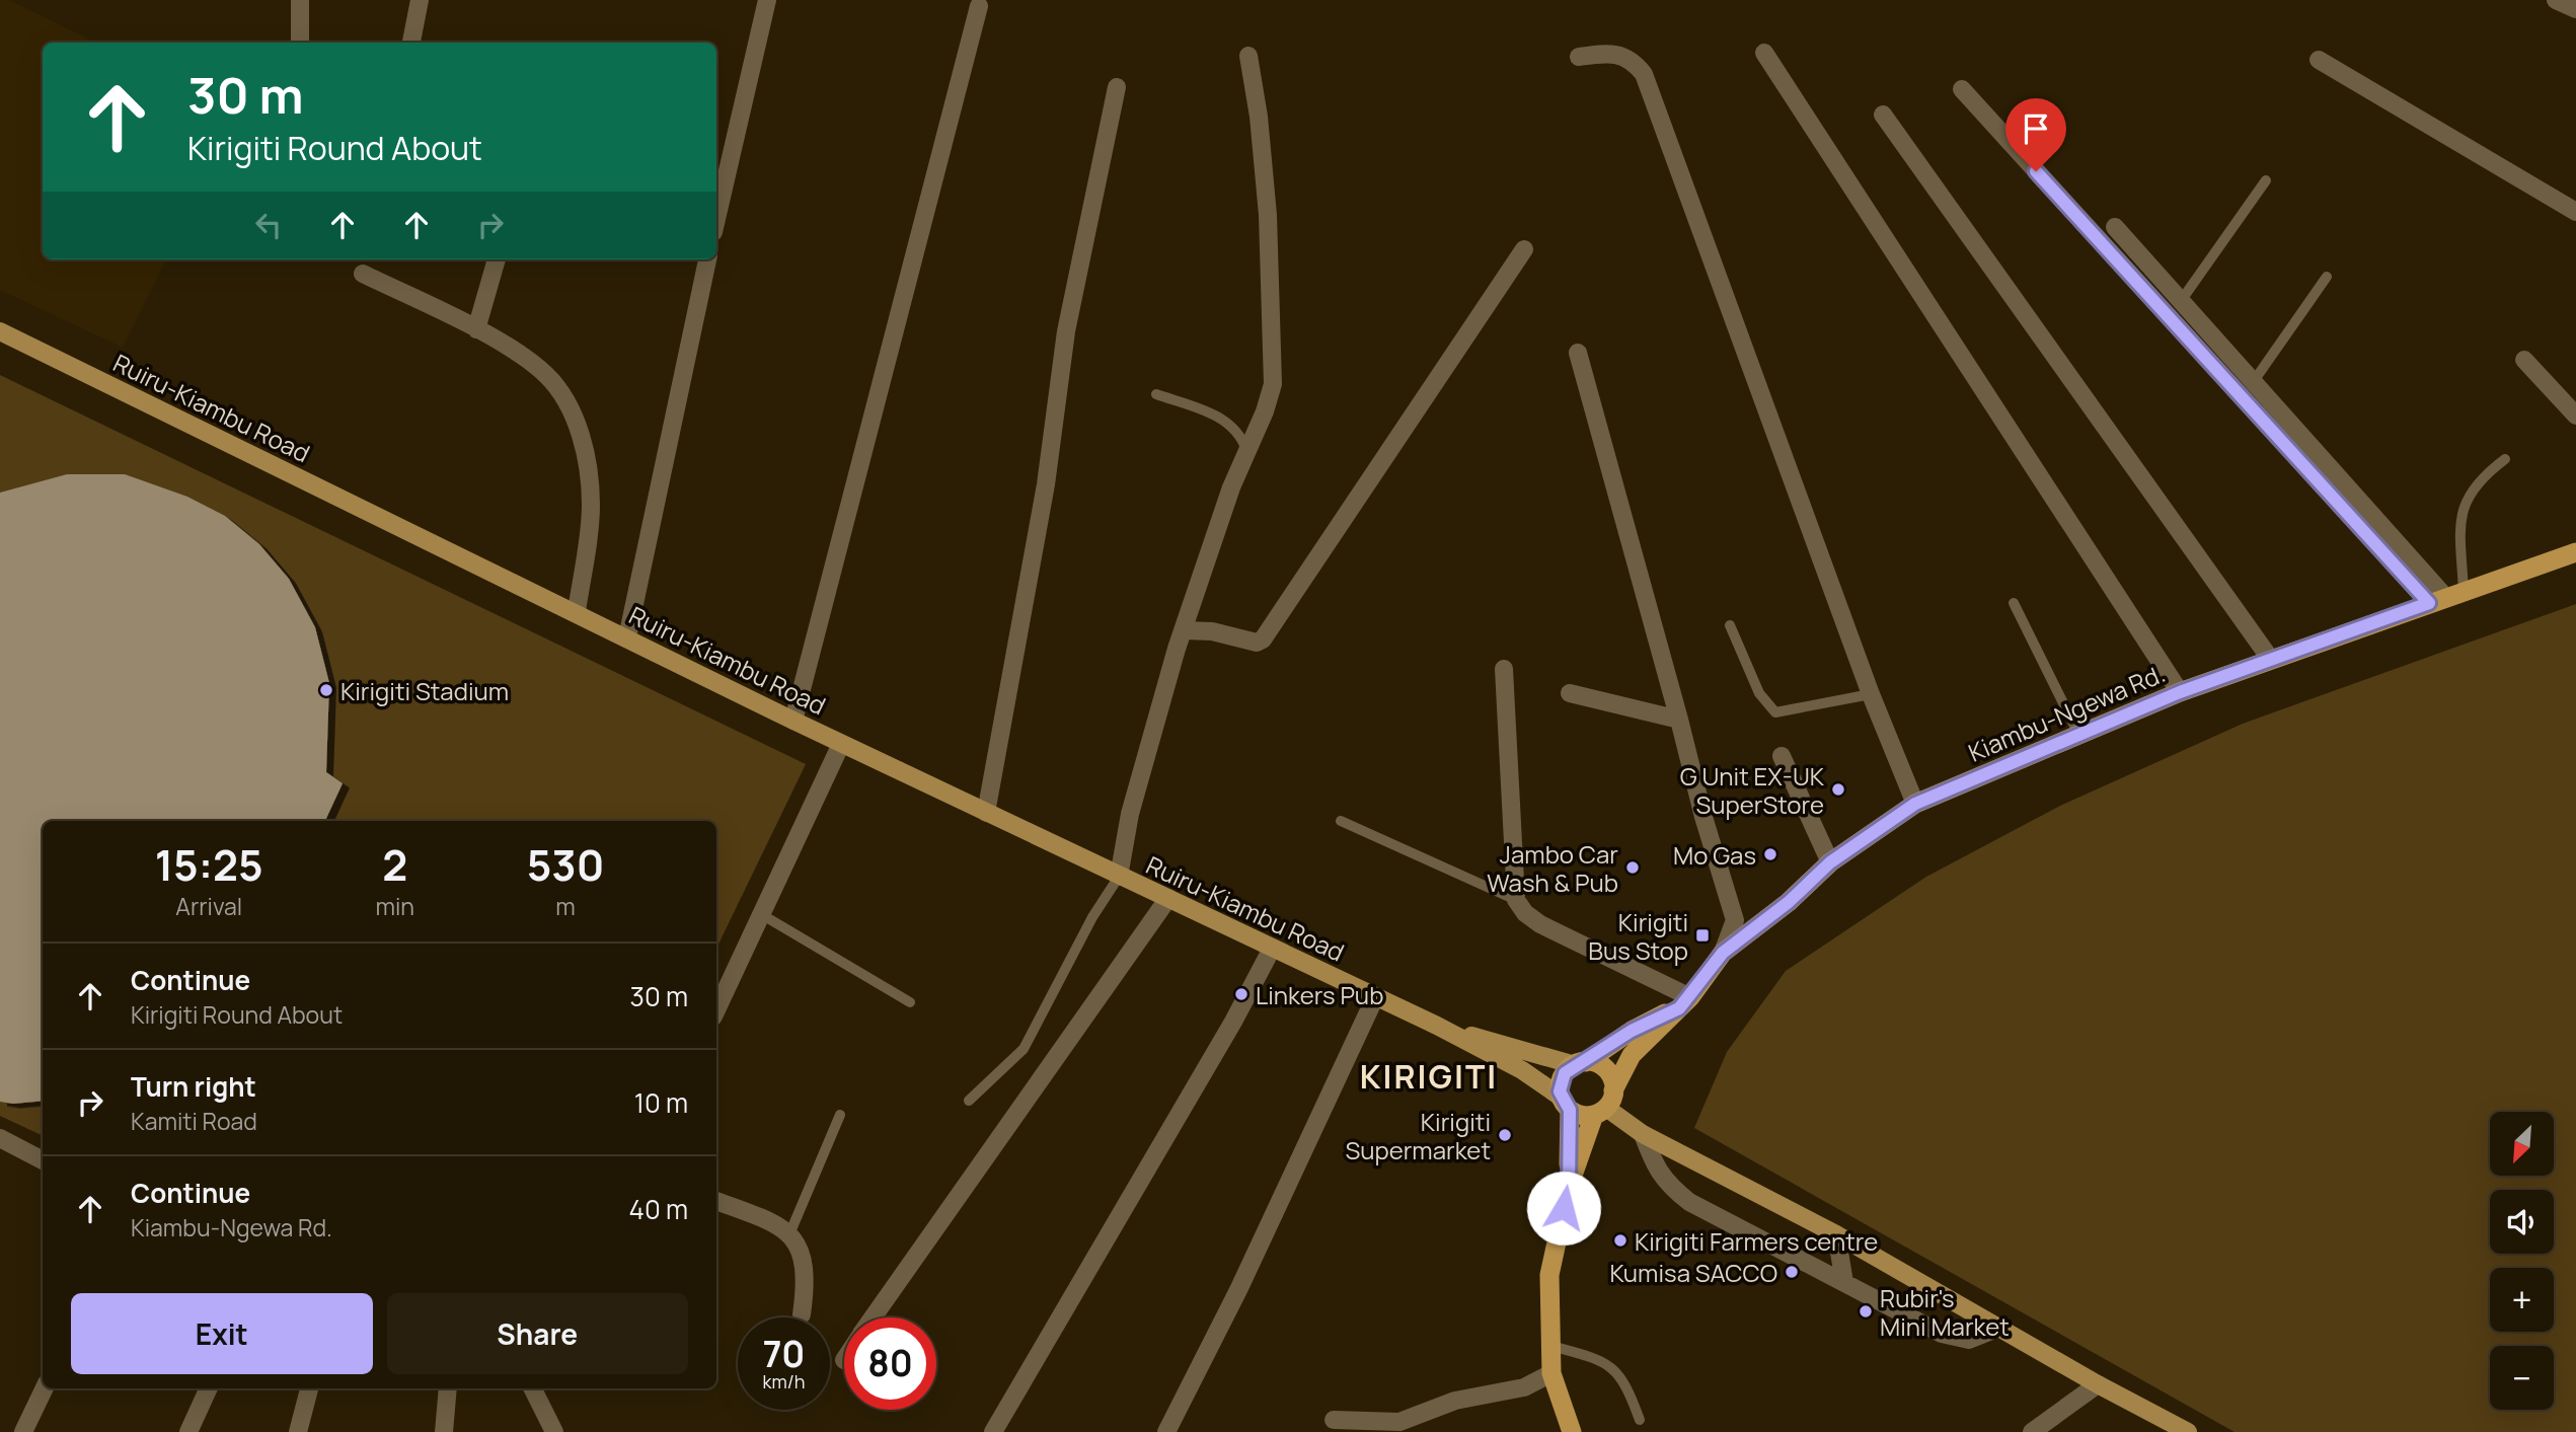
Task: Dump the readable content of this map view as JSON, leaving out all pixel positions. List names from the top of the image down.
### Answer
{
  "streets": {
    "highway": ["Kiambu-Ngewa Rd."],
    "main road": ["Ruiru-Kiambu Road"]
  },
  "districts": ["KIRIGITI"],
  "places": {
    "other": [
      "Kirigiti Stadium",
      "G Unit EX-UK SuperStore",
      "Mo Gas",
      "Jambo Car Wash & Pub",
      "Linkers Pub",
      "Kirigiti Supermarket",
      "Kirigiti Farmers centre",
      "Kumisa SACCO",
      "Rubir's Mini Market"
    ],
    "transit": ["Kirigiti Bus Stop"]
  },
  "north": "bottom left",
  "page": {
    "turn": ["30 m", "Kirigiti Round About"],
    "eta": [
      "15:25",
      "Arrival",
      "2",
      "min",
      "530",
      "m"
    ],
    "list": [
      {
        "name": "Continue",
        "note": "Kirigiti Round About",
        "value": "30 m"
      },
      {
        "name": "Turn right",
        "note": "Kamiti Road",
        "value": "10 m"
      },
      {
        "name": "Continue",
        "note": "Kiambu-Ngewa Rd.",
        "value": "40 m"
      }
    ],
    "map_buttons": ["+", "−"],
    "buttons": ["Exit", "Share"],
    "speed": "70 km/h",
    "limit": "80"
  }
}
